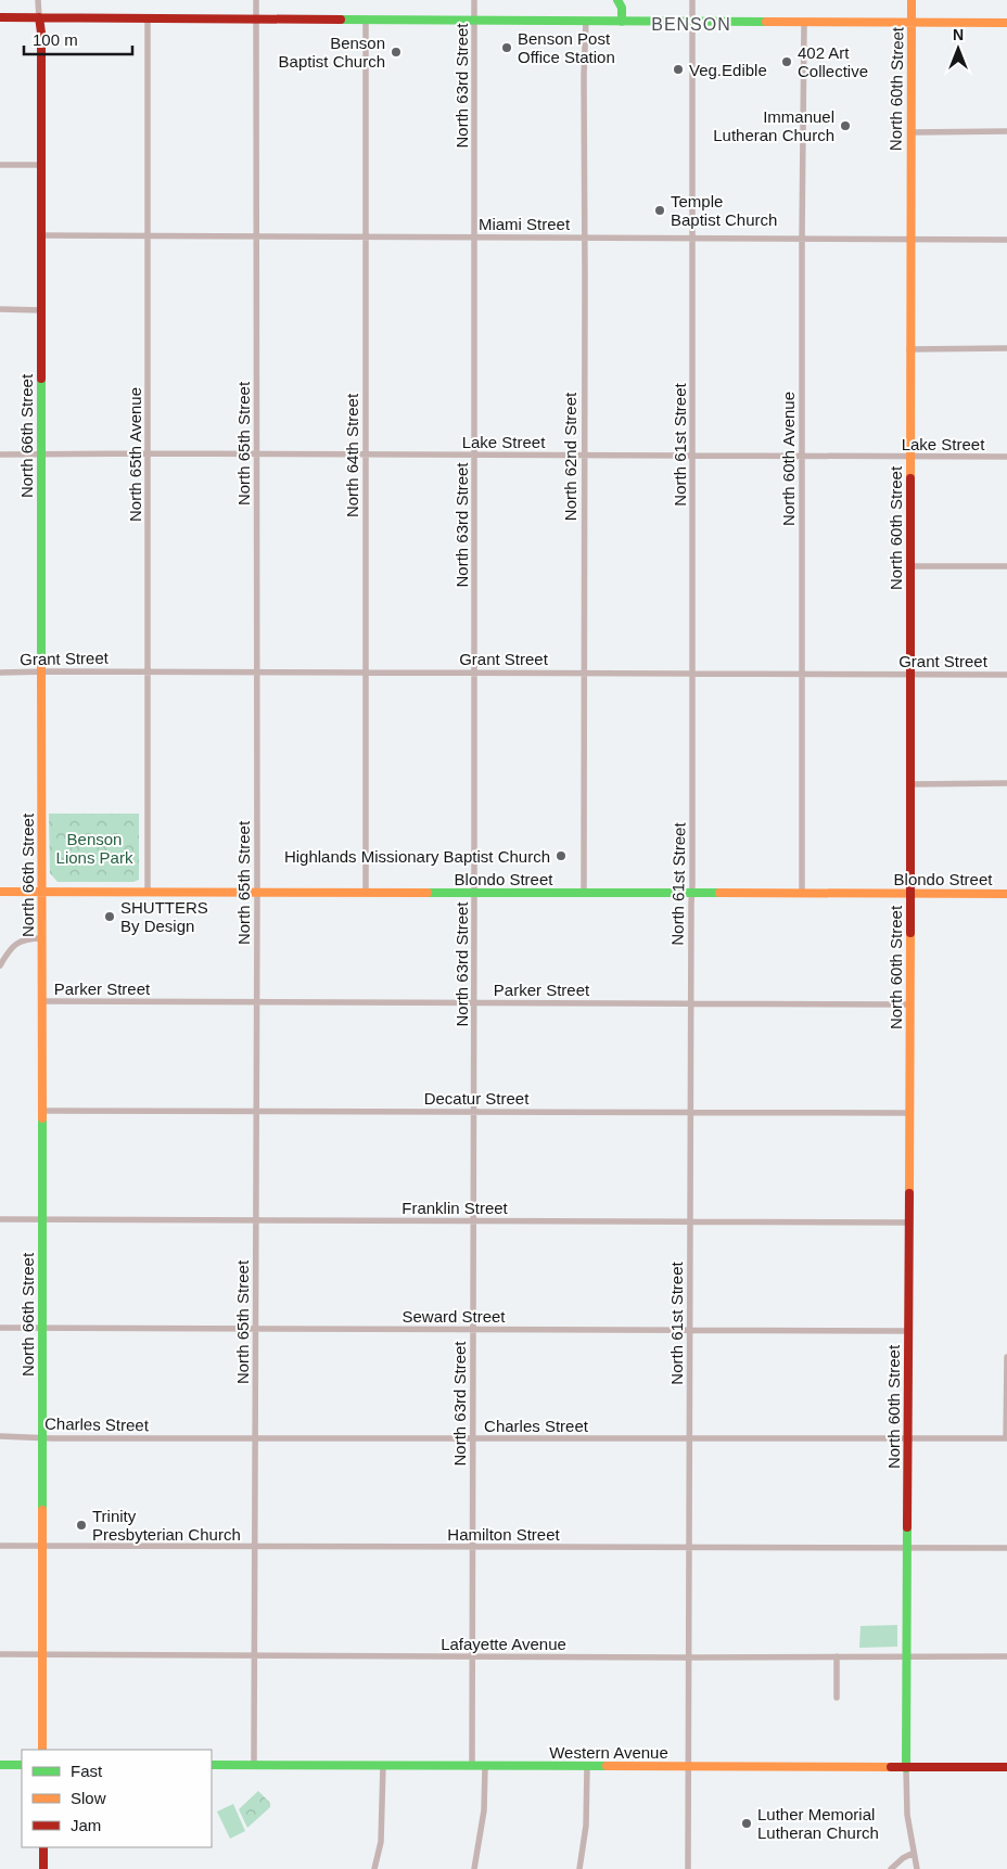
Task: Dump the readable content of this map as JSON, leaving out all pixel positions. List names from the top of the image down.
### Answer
{
  "streets": {
    "street": [
      "North 63rd Street",
      "North 60th Street",
      "Miami Street",
      "North 66th Street",
      "Lake Street",
      "North 65th Street",
      "North 61st Street",
      "North 65th Avenue",
      "North 64th Street",
      "North 62nd Street",
      "North 60th Avenue",
      "Grant Street",
      "Blondo Street",
      "Parker Street",
      "Decatur Street",
      "Franklin Street",
      "Seward Street",
      "Charles Street",
      "Hamilton Street",
      "Lafayette Avenue",
      "Western Avenue"
    ]
  },
  "crossings": [
    ["North 63rd Street", "Miami Street"],
    ["North 63rd Street", "Lake Street"],
    ["North 63rd Street", "Grant Street"],
    ["North 63rd Street", "Blondo Street"],
    ["North 63rd Street", "Parker Street"],
    ["North 63rd Street", "Decatur Street"],
    ["North 63rd Street", "Franklin Street"],
    ["North 63rd Street", "Seward Street"],
    ["North 63rd Street", "Charles Street"],
    ["North 63rd Street", "Hamilton Street"],
    ["North 63rd Street", "Lafayette Avenue"],
    ["North 63rd Street", "Western Avenue"],
    ["North 60th Street", "Miami Street"],
    ["North 60th Street", "Lake Street"],
    ["North 60th Street", "Grant Street"],
    ["North 60th Street", "Blondo Street"],
    ["North 60th Street", "Parker Street"],
    ["North 60th Street", "Decatur Street"],
    ["North 60th Street", "Franklin Street"],
    ["North 60th Street", "Seward Street"],
    ["North 60th Street", "Charles Street"],
    ["North 60th Street", "Hamilton Street"],
    ["North 60th Street", "Lafayette Avenue"],
    ["North 60th Street", "Western Avenue"],
    ["Miami Street", "North 66th Street"],
    ["Miami Street", "North 65th Street"],
    ["Miami Street", "North 61st Street"],
    ["Miami Street", "North 65th Avenue"],
    ["Miami Street", "North 64th Street"],
    ["Miami Street", "North 62nd Street"],
    ["Miami Street", "North 60th Avenue"],
    ["North 66th Street", "Lake Street"],
    ["North 66th Street", "Grant Street"],
    ["North 66th Street", "Blondo Street"],
    ["North 66th Street", "Parker Street"],
    ["North 66th Street", "Decatur Street"],
    ["North 66th Street", "Franklin Street"],
    ["North 66th Street", "Seward Street"],
    ["North 66th Street", "Charles Street"],
    ["North 66th Street", "Hamilton Street"],
    ["North 66th Street", "Lafayette Avenue"],
    ["Lake Street", "North 65th Street"],
    ["Lake Street", "North 61st Street"],
    ["Lake Street", "North 65th Avenue"],
    ["Lake Street", "North 64th Street"],
    ["Lake Street", "North 62nd Street"],
    ["Lake Street", "North 60th Avenue"],
    ["North 65th Street", "Grant Street"],
    ["North 65th Street", "Blondo Street"],
    ["North 65th Street", "Parker Street"],
    ["North 65th Street", "Decatur Street"],
    ["North 65th Street", "Franklin Street"],
    ["North 65th Street", "Seward Street"],
    ["North 65th Street", "Charles Street"],
    ["North 65th Street", "Hamilton Street"],
    ["North 65th Street", "Lafayette Avenue"],
    ["North 65th Street", "Western Avenue"],
    ["North 61st Street", "Grant Street"],
    ["North 61st Street", "Blondo Street"],
    ["North 61st Street", "Parker Street"],
    ["North 61st Street", "Decatur Street"],
    ["North 61st Street", "Franklin Street"],
    ["North 61st Street", "Seward Street"],
    ["North 61st Street", "Charles Street"],
    ["North 61st Street", "Hamilton Street"],
    ["North 61st Street", "Lafayette Avenue"],
    ["North 61st Street", "Western Avenue"],
    ["North 65th Avenue", "Grant Street"],
    ["North 65th Avenue", "Blondo Street"],
    ["North 64th Street", "Grant Street"],
    ["North 64th Street", "Blondo Street"],
    ["North 62nd Street", "Grant Street"],
    ["North 62nd Street", "Blondo Street"],
    ["North 60th Avenue", "Grant Street"],
    ["North 60th Avenue", "Blondo Street"]
  ],
  "districts": ["BENSON"],
  "parks": ["Benson Lions Park"],
  "places": [
    "Benson Post Office Station",
    "Benson Baptist Church",
    "402 Art Collective",
    "Veg.Edible",
    "Immanuel Lutheran Church",
    "Temple Baptist Church",
    "Highlands Missionary Baptist Church",
    "SHUTTERS By Design",
    "Trinity Presbyterian Church",
    "Luther Memorial Lutheran Church"
  ],
  "legend": ["Fast", "Slow", "Jam"],
  "scale_bar": "100 m",
  "north": "top"
}
